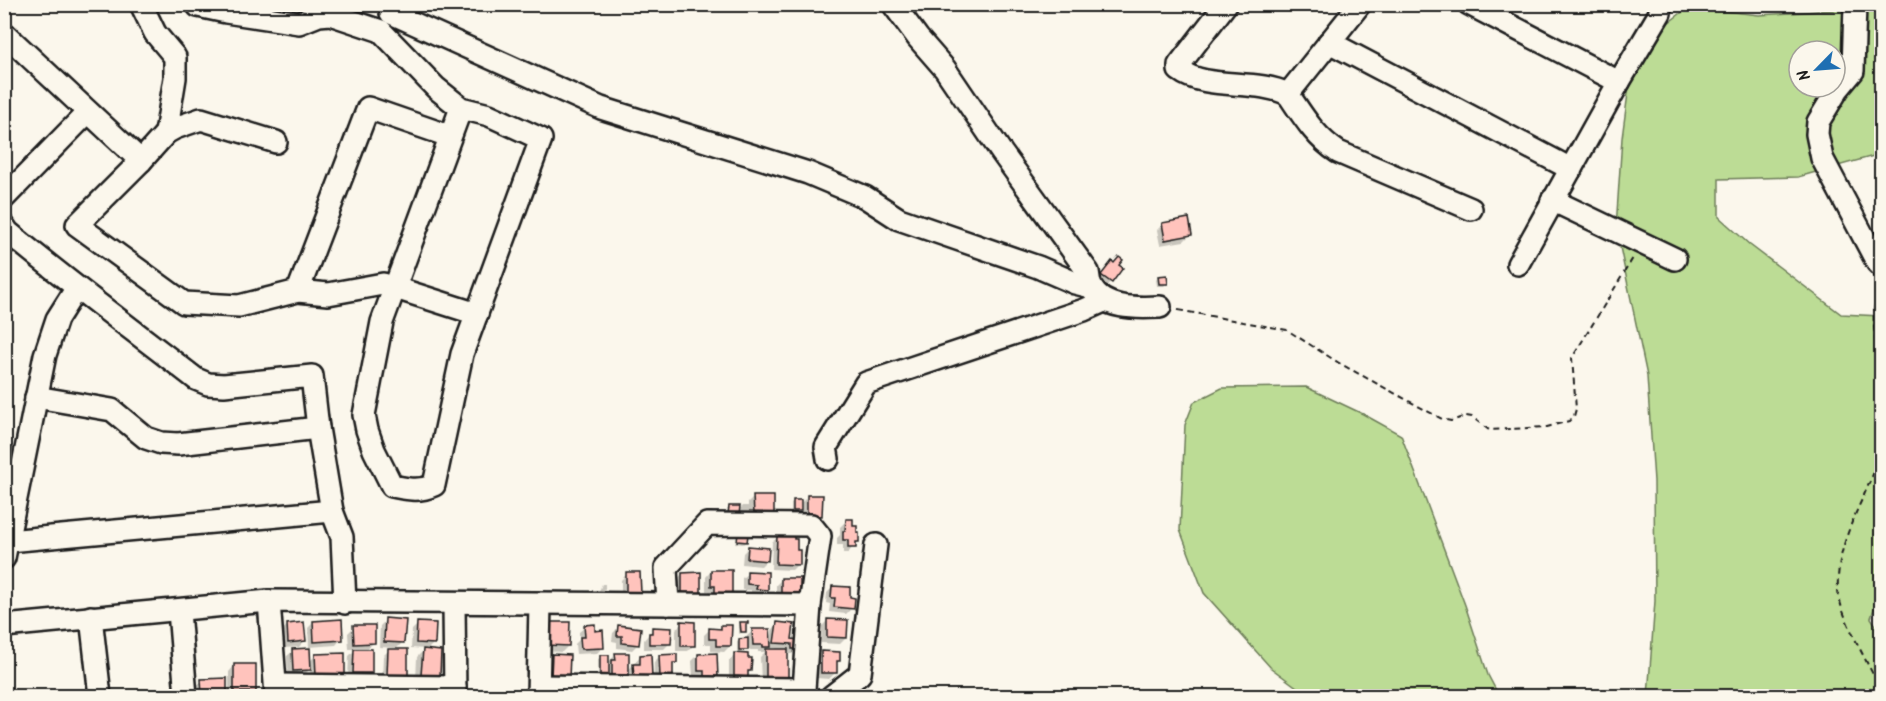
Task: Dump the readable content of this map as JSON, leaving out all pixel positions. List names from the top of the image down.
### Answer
{
  "north": "bottom left"
}
